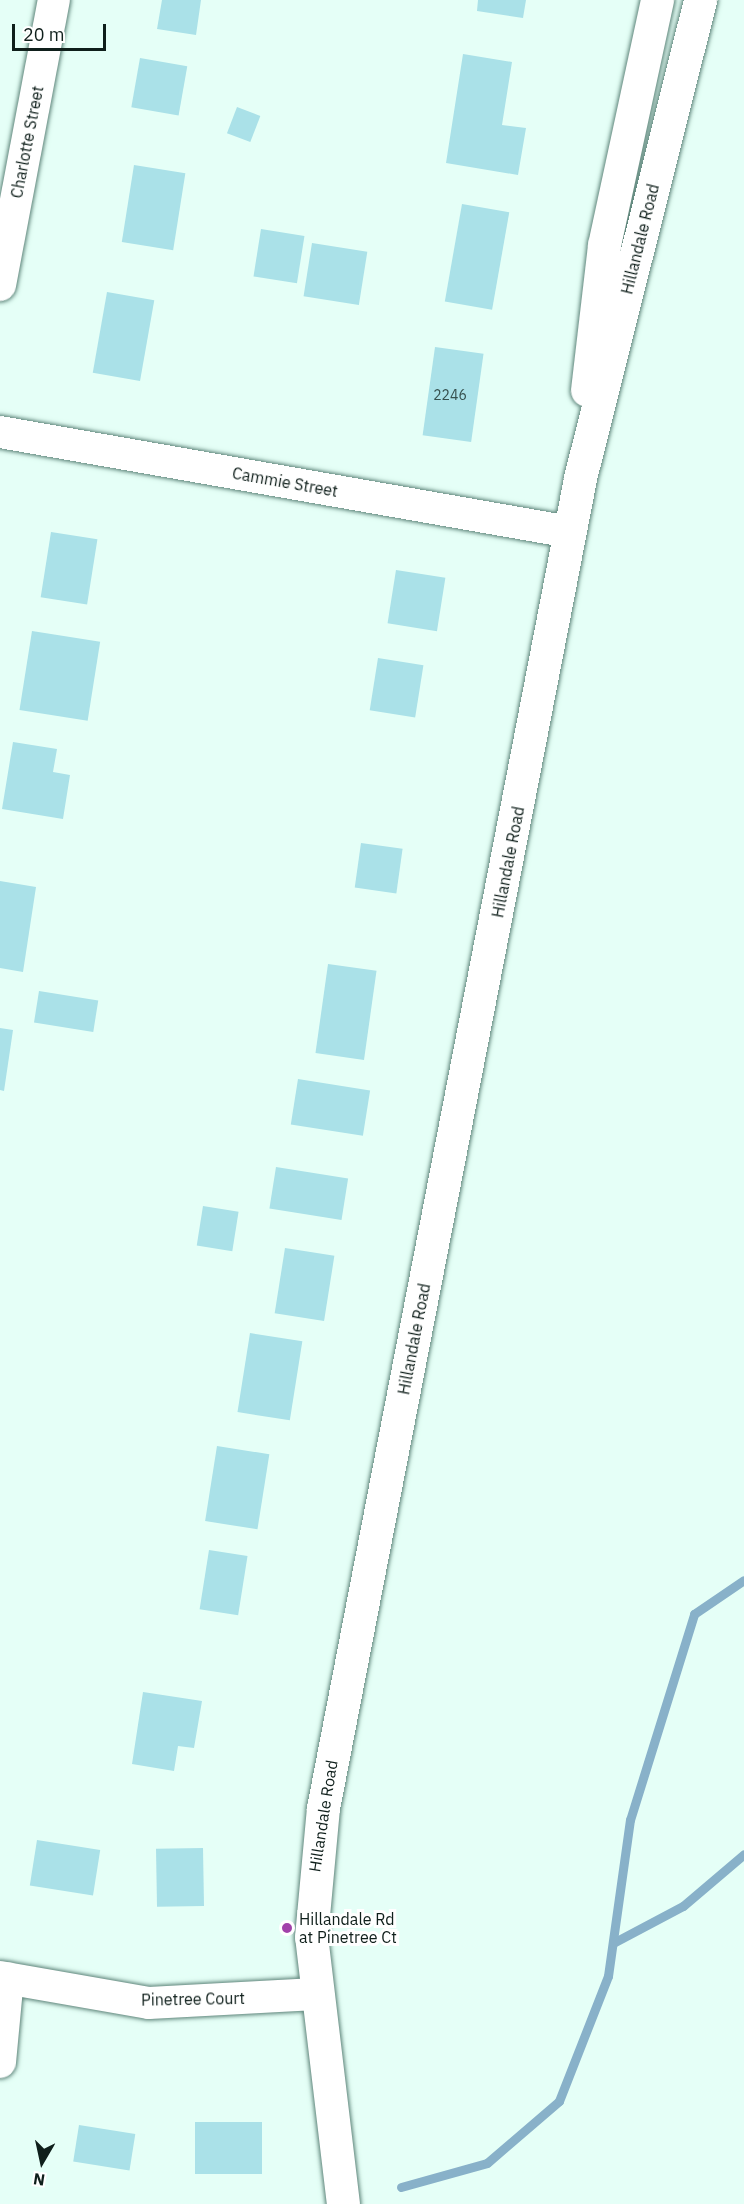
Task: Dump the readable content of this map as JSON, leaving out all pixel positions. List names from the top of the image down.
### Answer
{
  "streets": {
    "street": [
      "Charlotte Street",
      "Hillandale Road",
      "Cammie Street",
      "Pinetree Court"
    ]
  },
  "crossings": [
    ["Hillandale Road", "Cammie Street"],
    ["Hillandale Road", "Pinetree Court"]
  ],
  "places": ["Hillandale Rd at Pinetree Ct"],
  "house_numbers": ["2246"],
  "scale_bar": "20 m",
  "north": "bottom"
}
